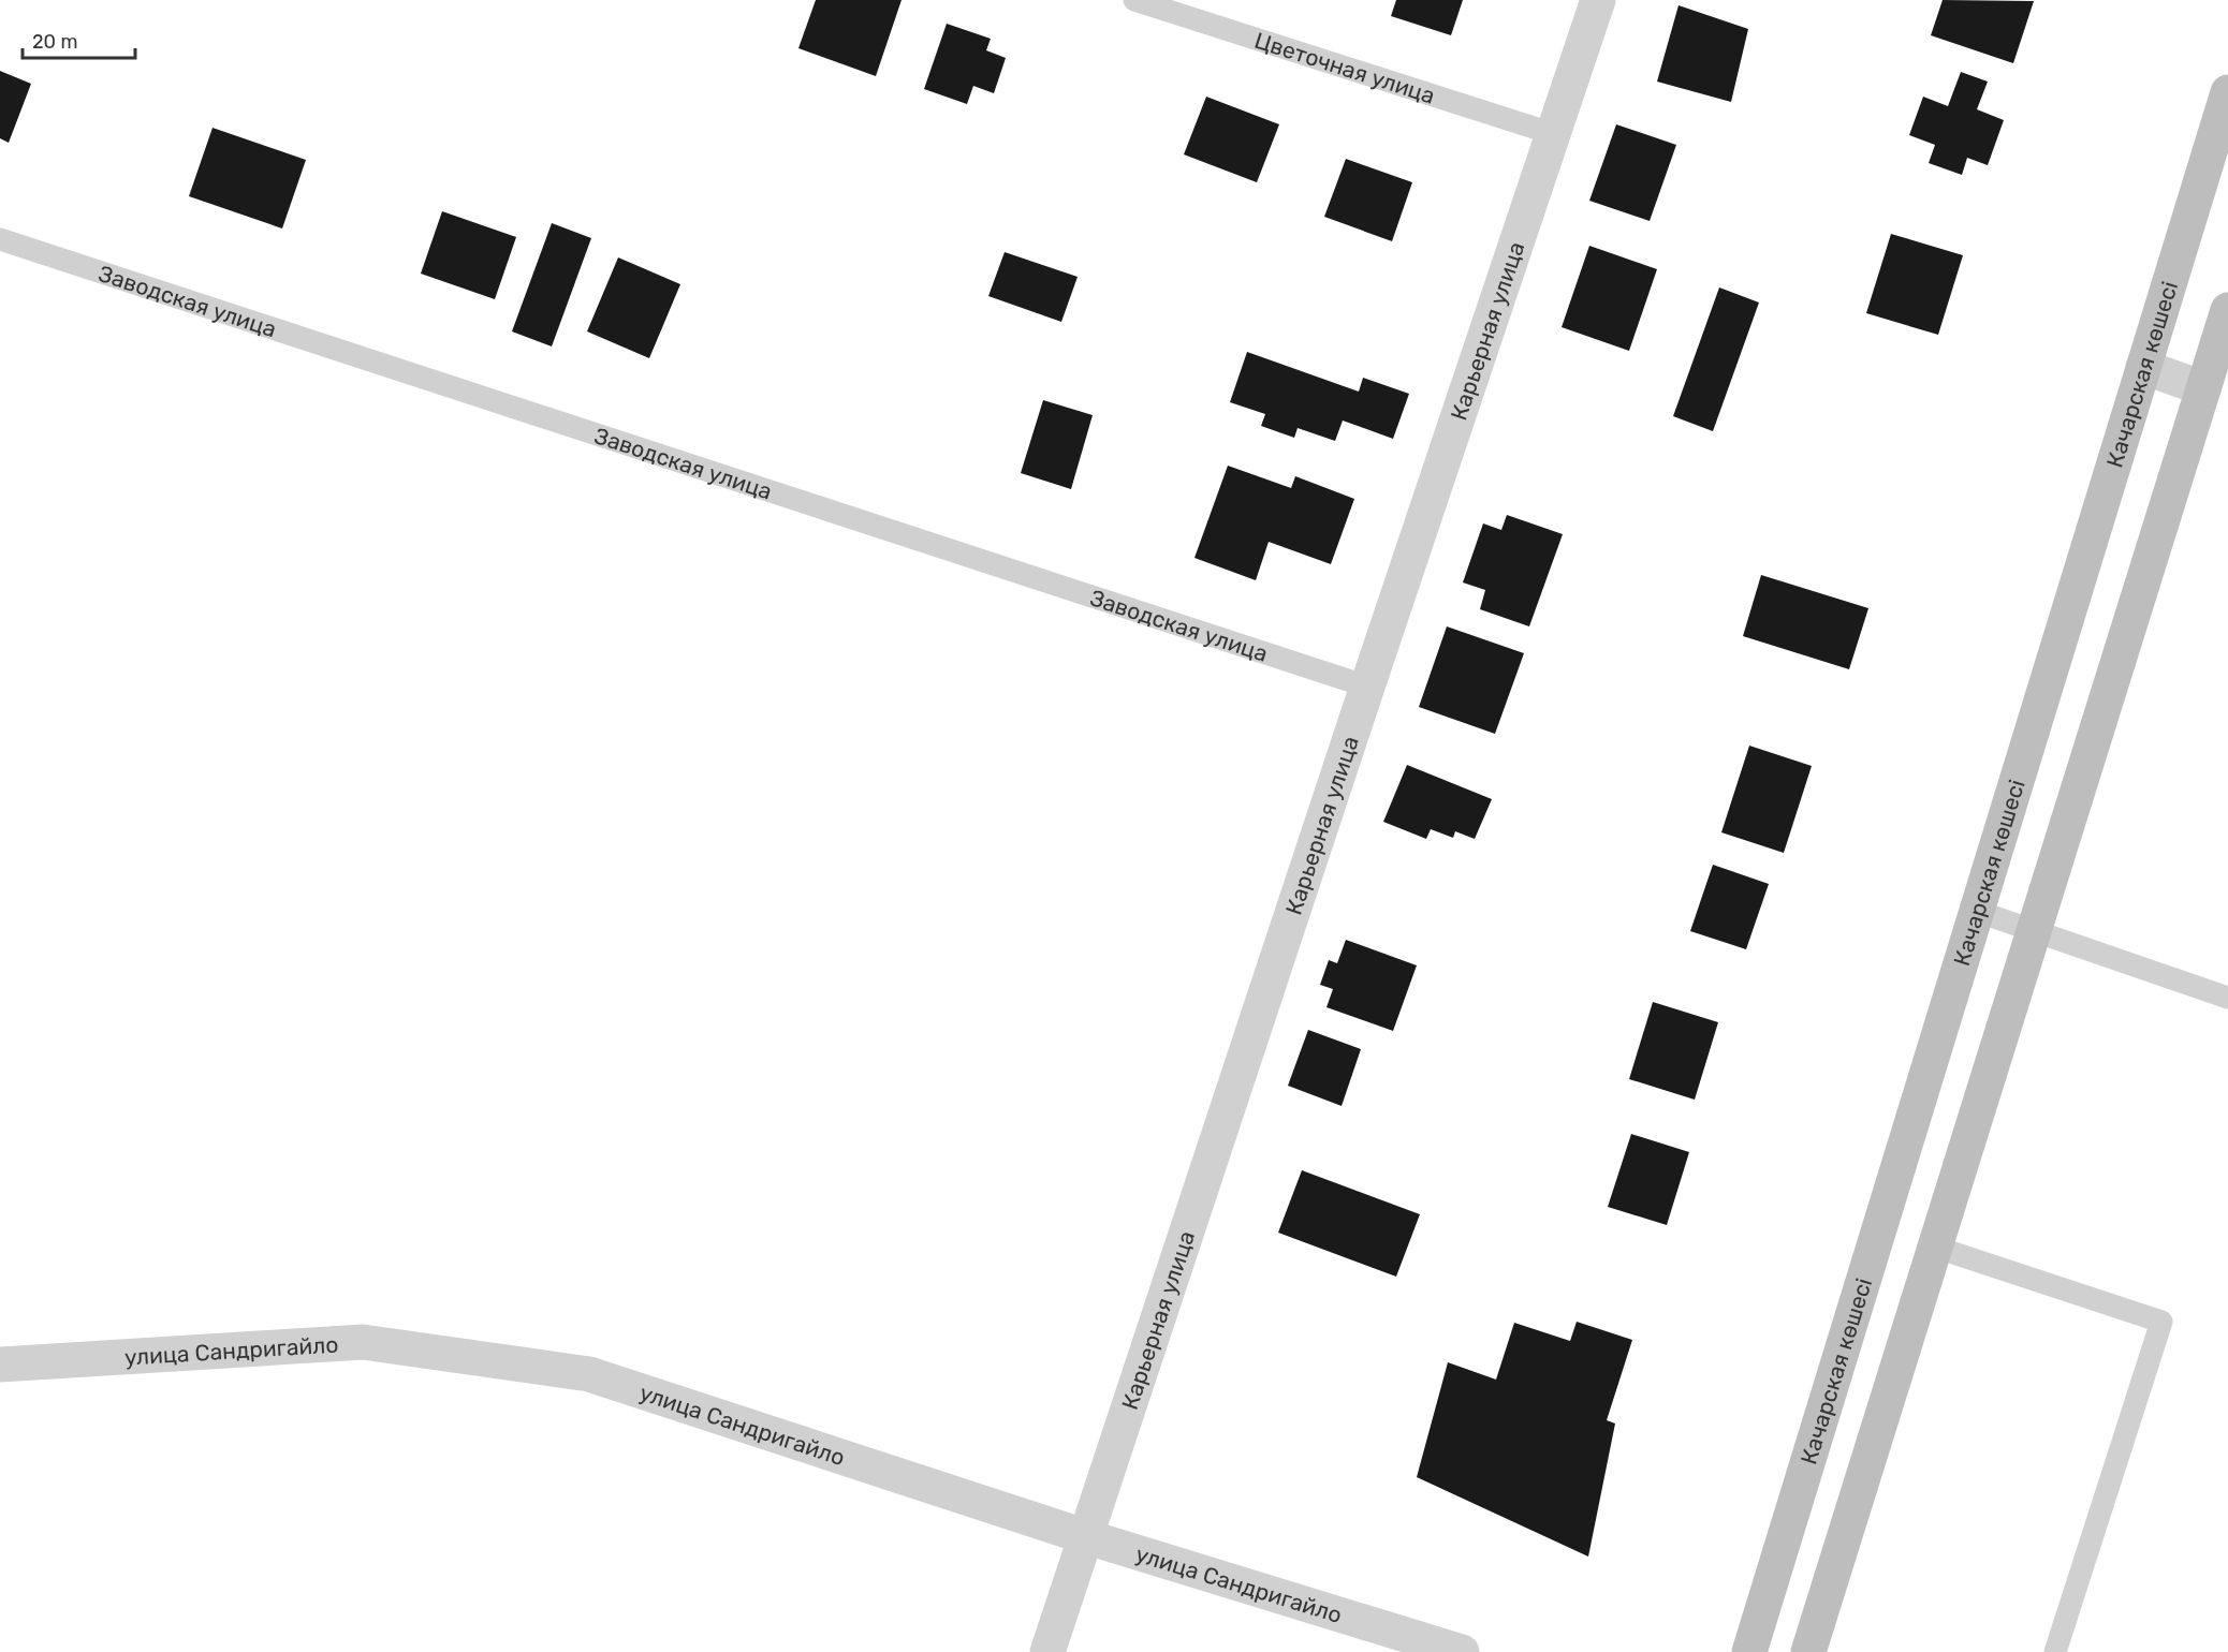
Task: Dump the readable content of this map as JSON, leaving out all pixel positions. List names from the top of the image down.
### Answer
{
  "streets": {
    "main road": ["Качарская көшесі"],
    "street": ["Карьерная улица", "улица Сандригайло"],
    "lane": ["Цветочная улица", "Заводская улица"]
  },
  "crossings": [
    ["Цветочная улица", "Карьерная улица"],
    ["Заводская улица", "Карьерная улица"],
    ["Карьерная улица", "улица Сандригайло"]
  ],
  "scale_bar": "20 m"
}
